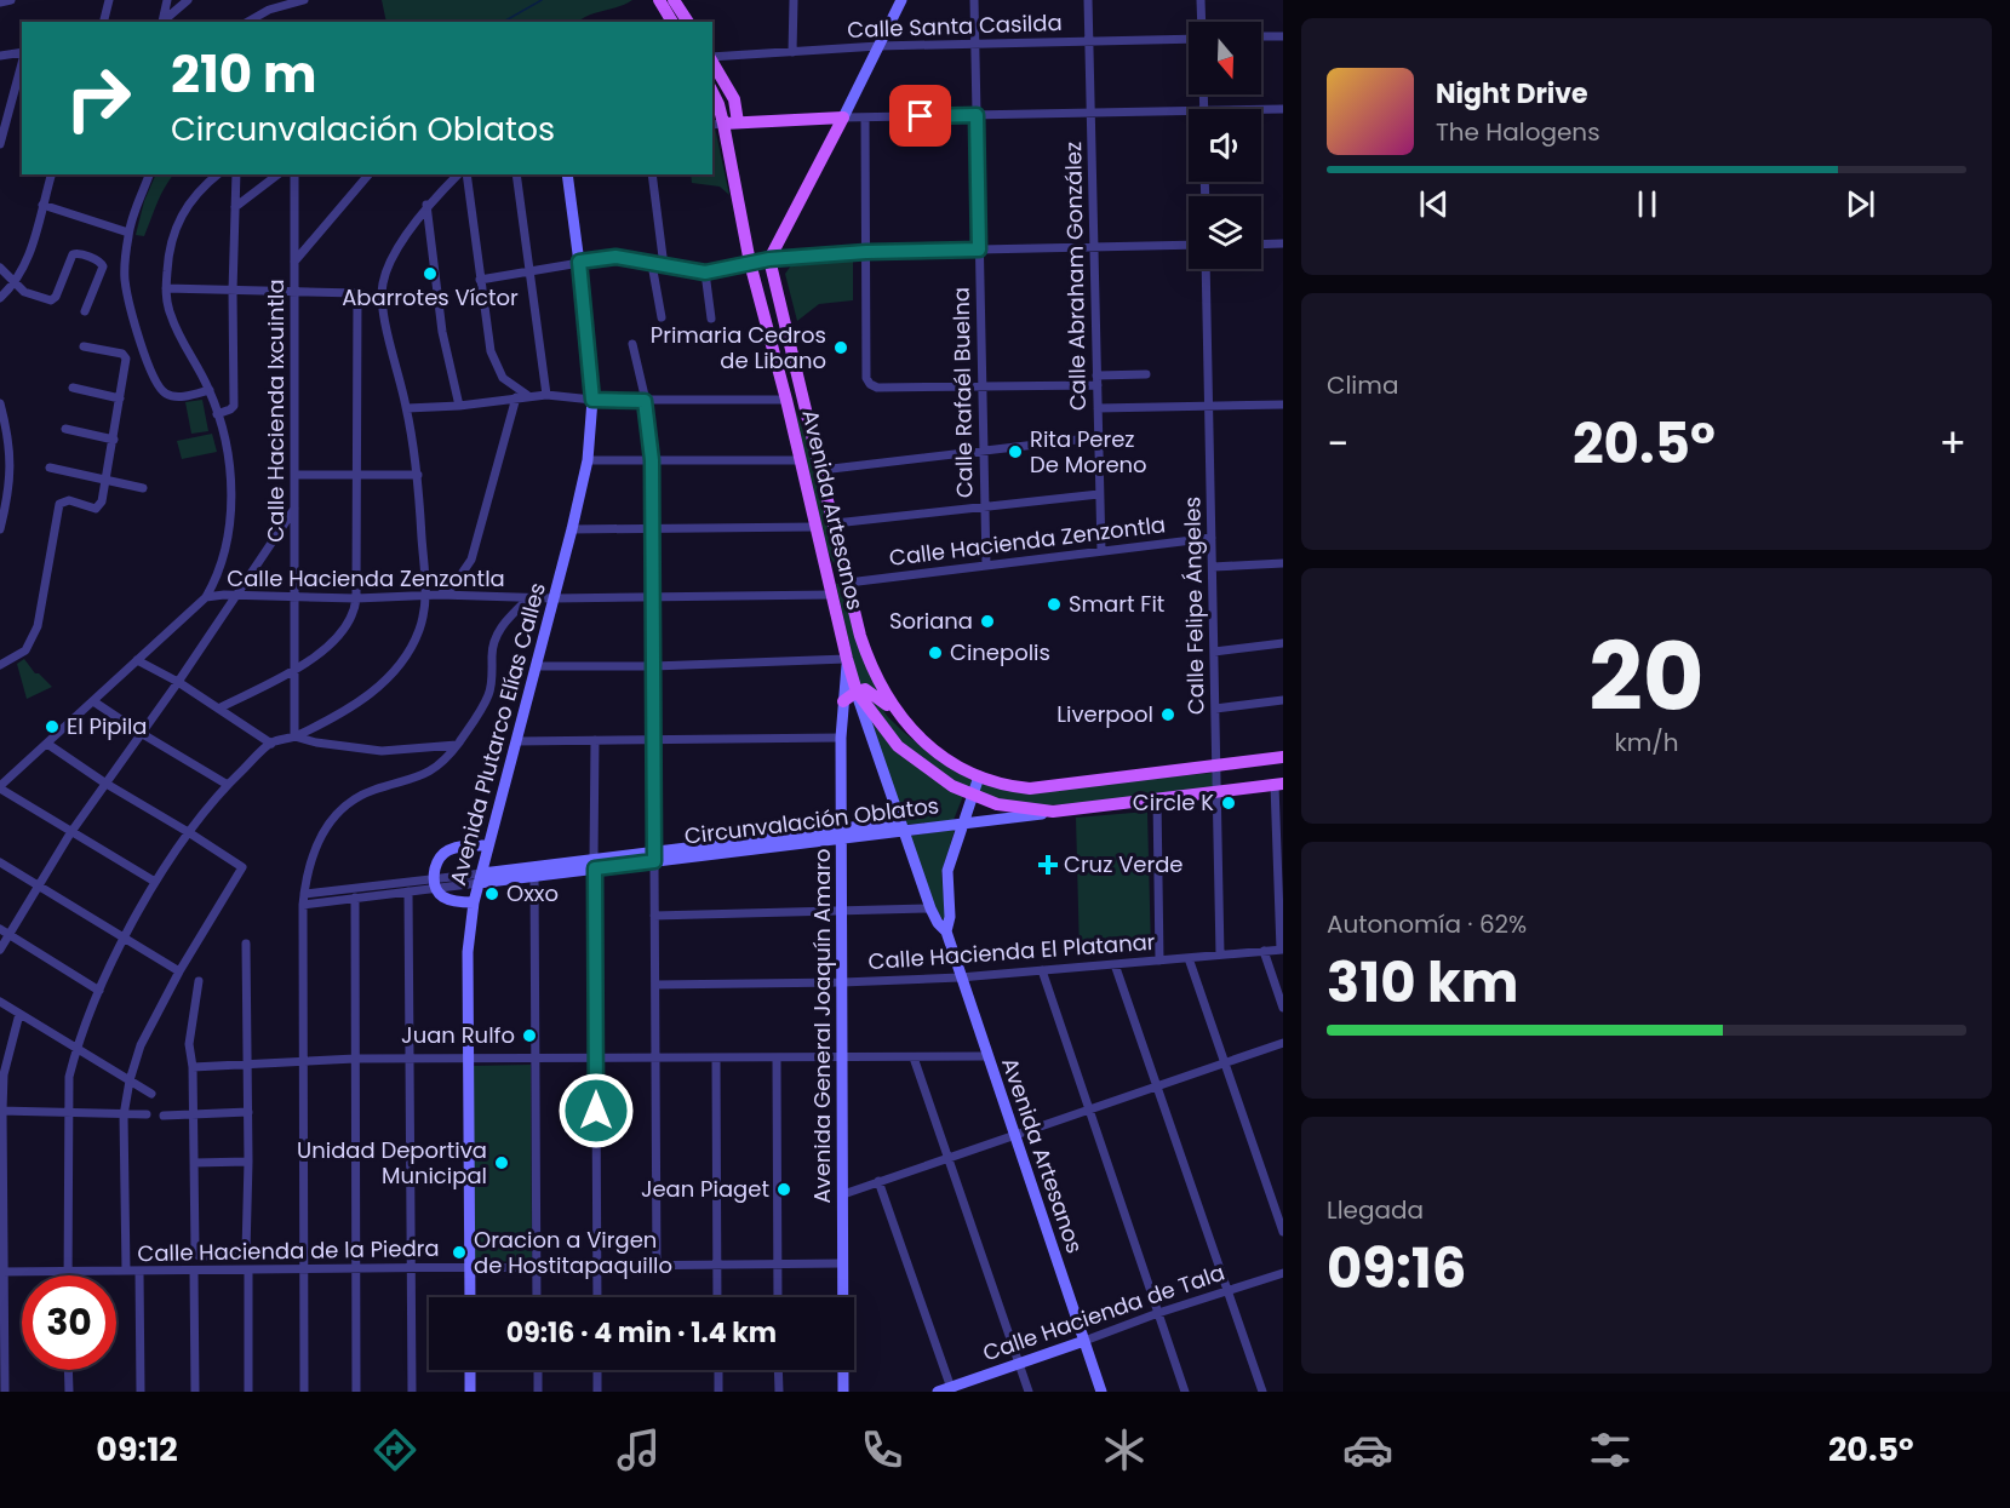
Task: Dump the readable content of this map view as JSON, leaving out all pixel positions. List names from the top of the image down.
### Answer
{
  "streets": {
    "main road": ["Avenida Artesanos", "Circunvalación Oblatos"],
    "street": [
      "Calle Santa Casilda",
      "Calle Abraham González",
      "Calle Rafaél Buelna",
      "Calle Hacienda Ixcuintla",
      "Calle Hacienda Zenzontla",
      "Calle Felipe Ángeles",
      "Avenida Plutarco Elías Calles",
      "Calle Hacienda El Platanar",
      "Avenida General Joaquín Amaro",
      "Calle Hacienda de la Piedra",
      "Calle Hacienda de Tala"
    ]
  },
  "crossings": [
    ["Calle Santa Casilda", "Calle Abraham González"],
    ["Calle Santa Casilda", "Calle Rafaél Buelna"],
    ["Calle Abraham González", "Calle Hacienda Zenzontla"],
    ["Calle Rafaél Buelna", "Calle Hacienda Zenzontla"],
    ["Calle Hacienda Ixcuintla", "Calle Hacienda Zenzontla"],
    ["Avenida Artesanos", "Calle Hacienda Zenzontla"],
    ["Avenida Artesanos", "Circunvalación Oblatos"],
    ["Avenida Artesanos", "Calle Hacienda El Platanar"],
    ["Avenida Artesanos", "Avenida General Joaquín Amaro"],
    ["Avenida Artesanos", "Calle Hacienda de Tala"],
    ["Calle Hacienda Zenzontla", "Calle Felipe Ángeles"],
    ["Calle Hacienda Zenzontla", "Avenida Plutarco Elías Calles"],
    ["Calle Felipe Ángeles", "Circunvalación Oblatos"],
    ["Calle Felipe Ángeles", "Calle Hacienda El Platanar"],
    ["Avenida Plutarco Elías Calles", "Circunvalación Oblatos"],
    ["Avenida Plutarco Elías Calles", "Calle Hacienda de la Piedra"],
    ["Circunvalación Oblatos", "Avenida General Joaquín Amaro"],
    ["Calle Hacienda El Platanar", "Avenida General Joaquín Amaro"],
    ["Avenida General Joaquín Amaro", "Calle Hacienda de la Piedra"]
  ],
  "places": {
    "other": [
      "Abarrotes Víctor",
      "Primaria Cedros de Libano",
      "Rita Perez De Moreno",
      "Smart Fit",
      "Soriana",
      "Cinepolis",
      "Liverpool",
      "El Pipila",
      "Circle K",
      "Oxxo",
      "Juan Rulfo",
      "Unidad Deportiva Municipal",
      "Jean Piaget",
      "Oracion a Virgen de Hostitapaquillo"
    ],
    "health": ["Cruz Verde"]
  },
  "north": "bottom",
  "page": {
    "turn": ["210 m", "Circunvalación Oblatos"],
    "song": ["Night Drive", "The Halogens"],
    "tile": [
      "Clima",
      ["20", "km/h"],
      ["Autonomía · 62%", "310 km"],
      ["Llegada", "09:16"]
    ],
    "heat": ["−", "20.5°", "+"],
    "limit": "30",
    "trip": "09:16 · 4 min · 1.4 km",
    "tabs": ["09:12", "20.5°"]
  }
}
